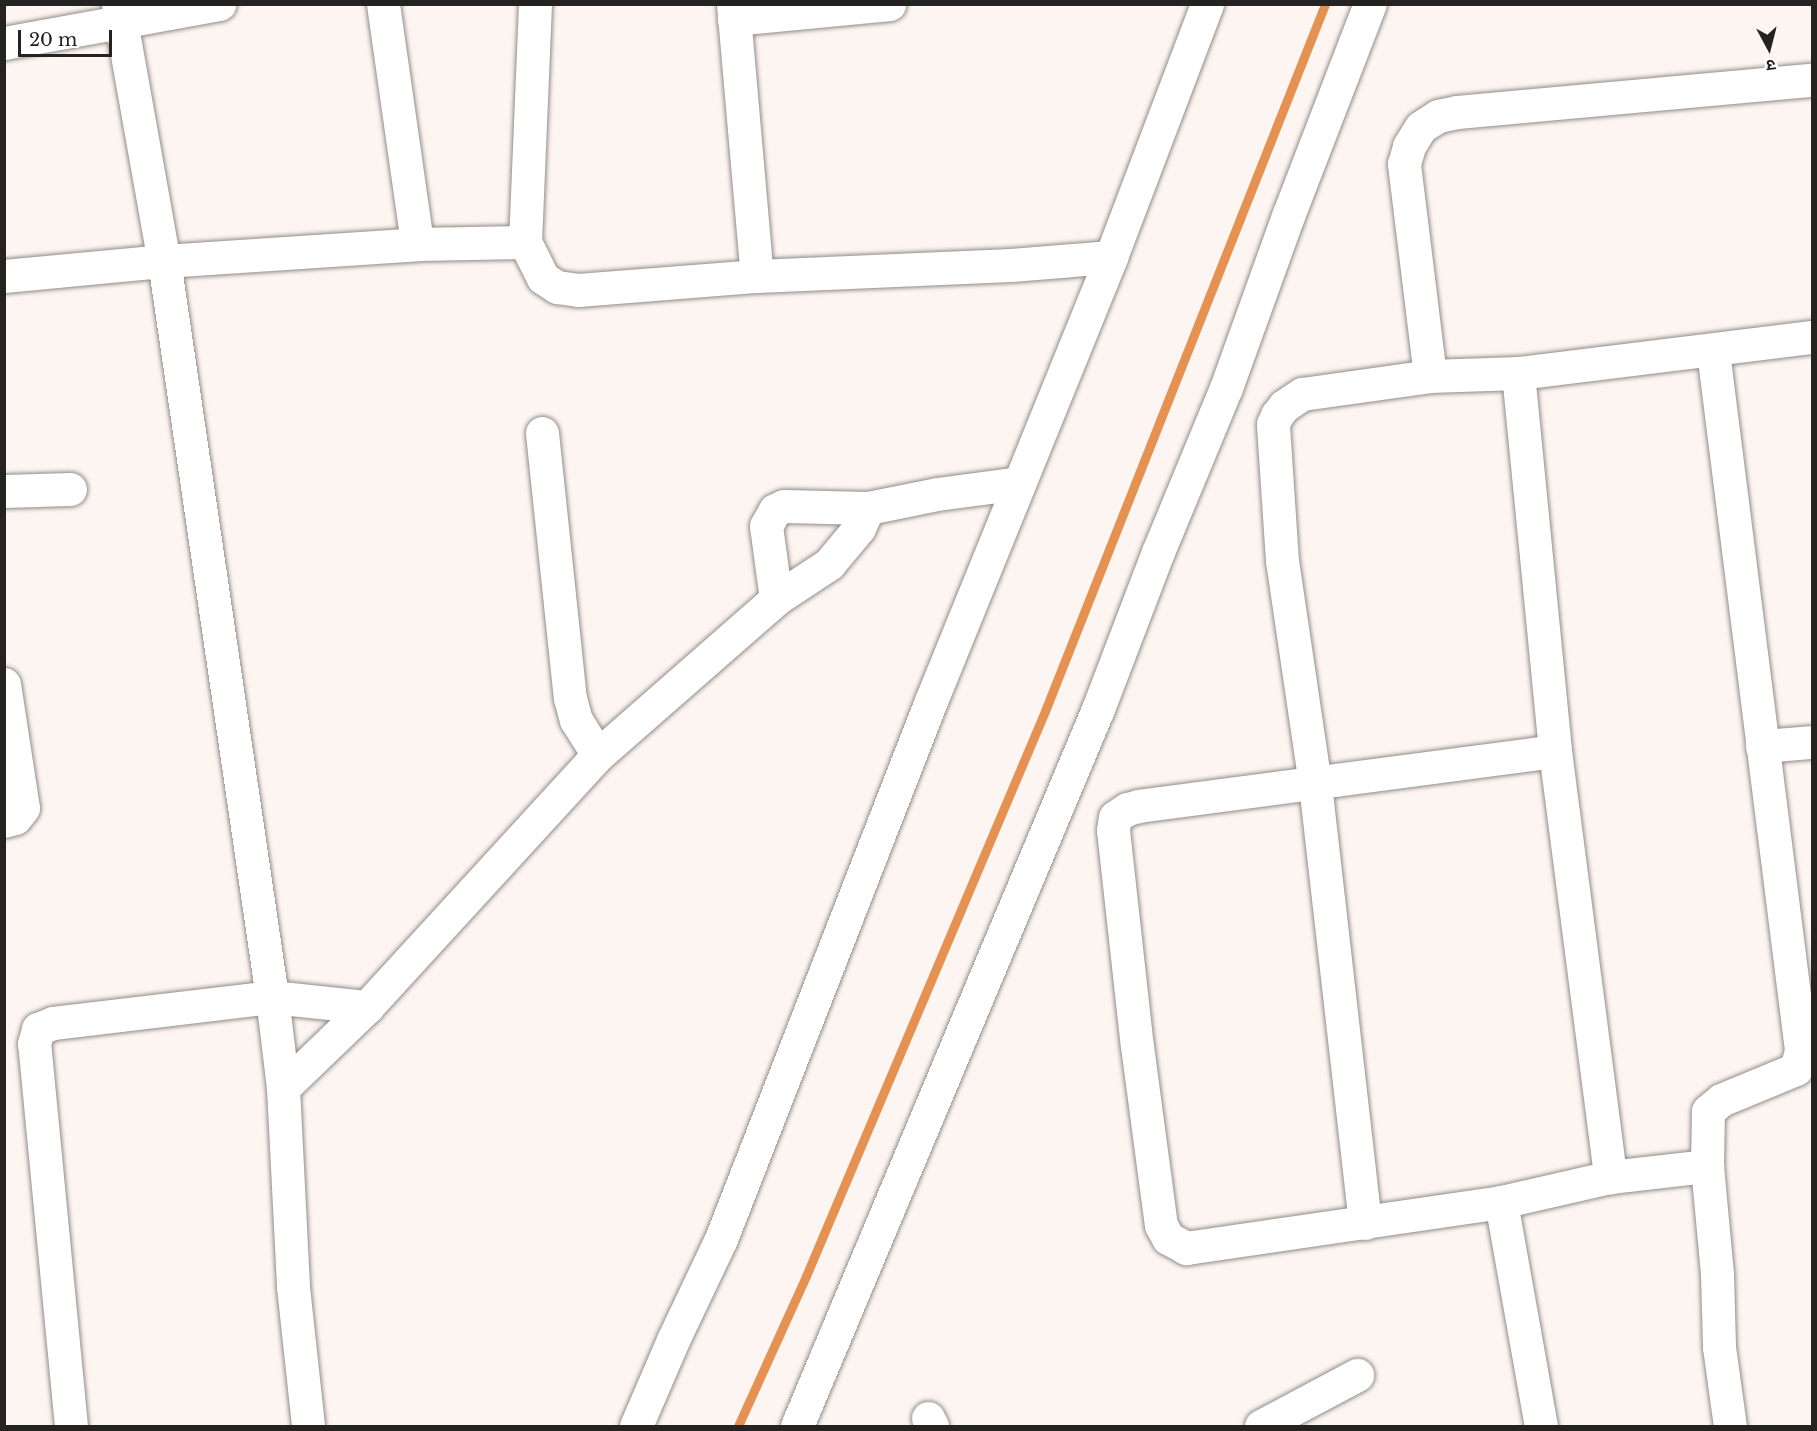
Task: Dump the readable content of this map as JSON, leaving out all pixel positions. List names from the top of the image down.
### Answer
{
  "scale_bar": "20 m",
  "north": "bottom"
}
